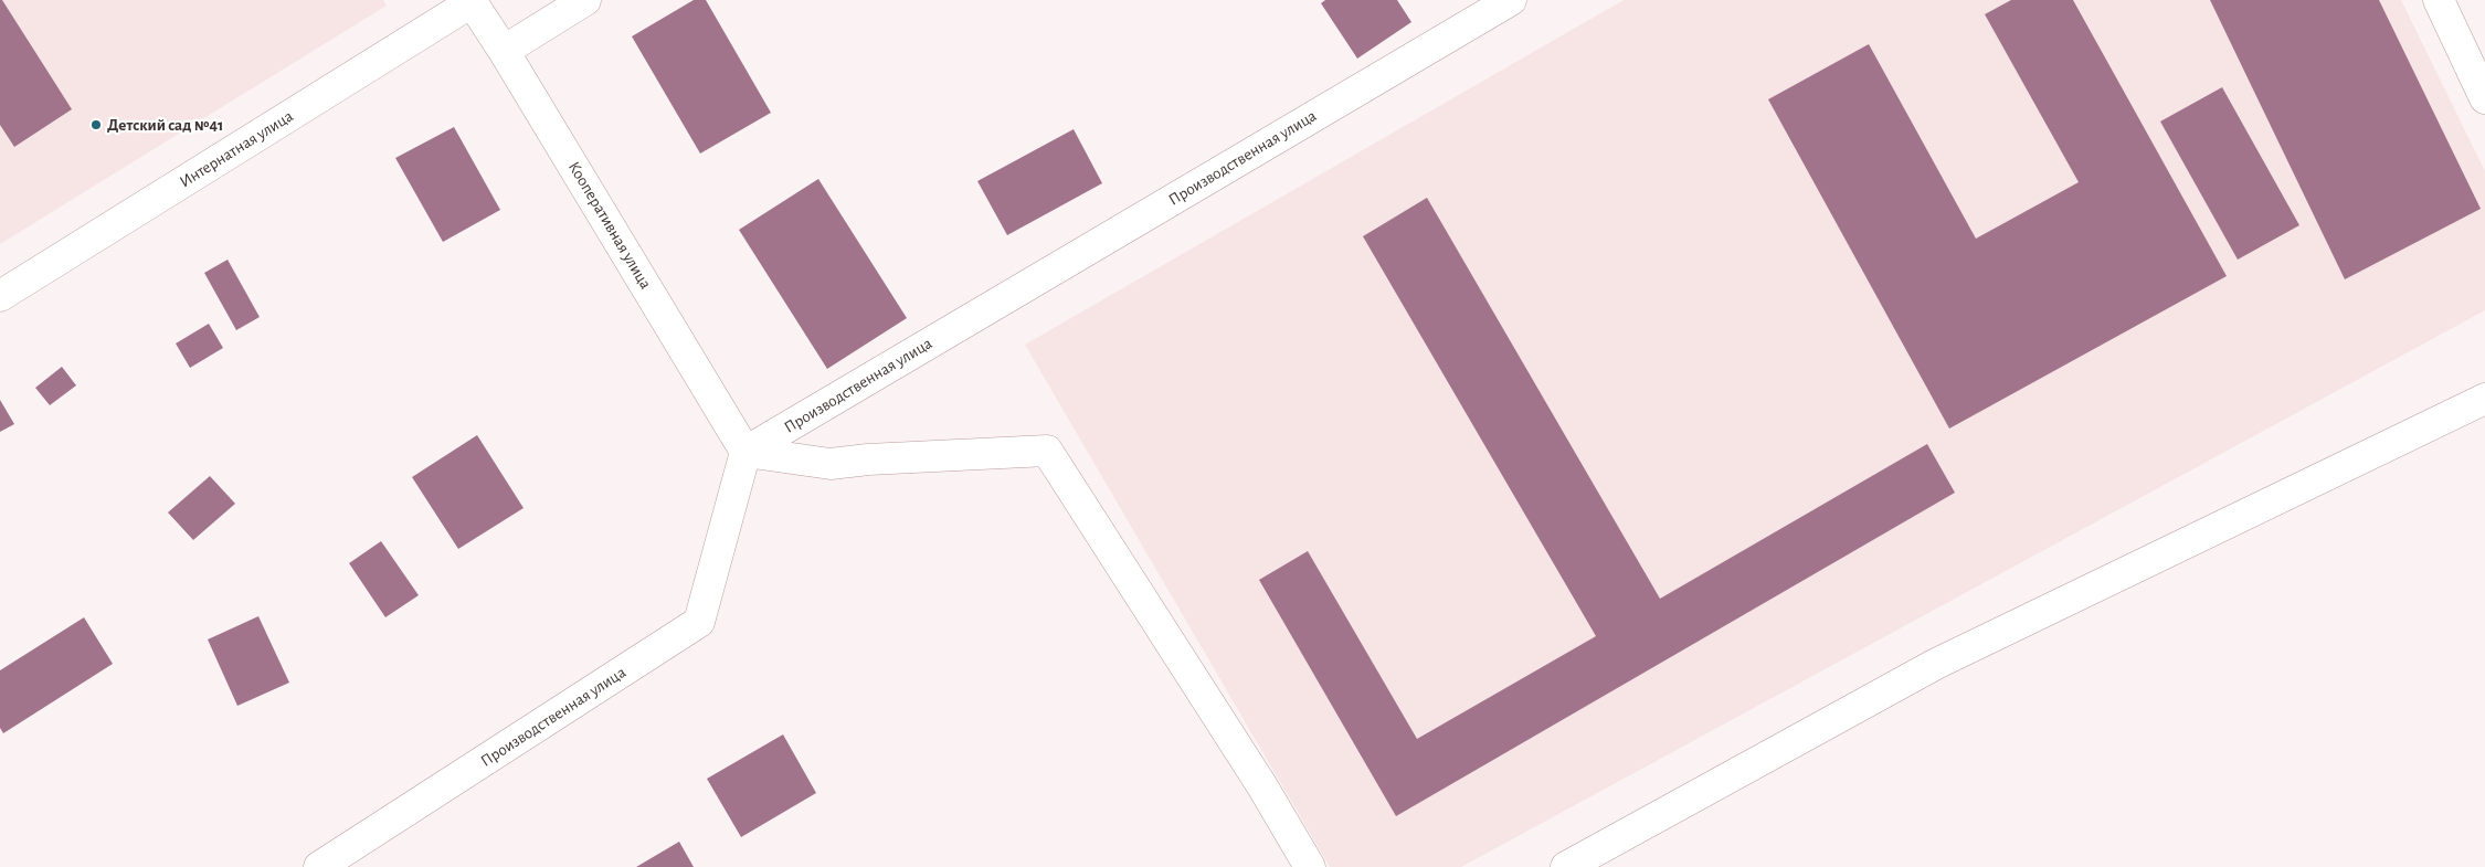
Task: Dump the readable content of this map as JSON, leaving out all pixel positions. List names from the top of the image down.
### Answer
{
  "streets": {
    "street": ["Интернатная улица", "Производственная улица", "Кооперативная улица"]
  },
  "crossings": [
    ["Интернатная улица", "Кооперативная улица"],
    ["Производственная улица", "Кооперативная улица"]
  ],
  "places": ["Детский сад №41"]
}
